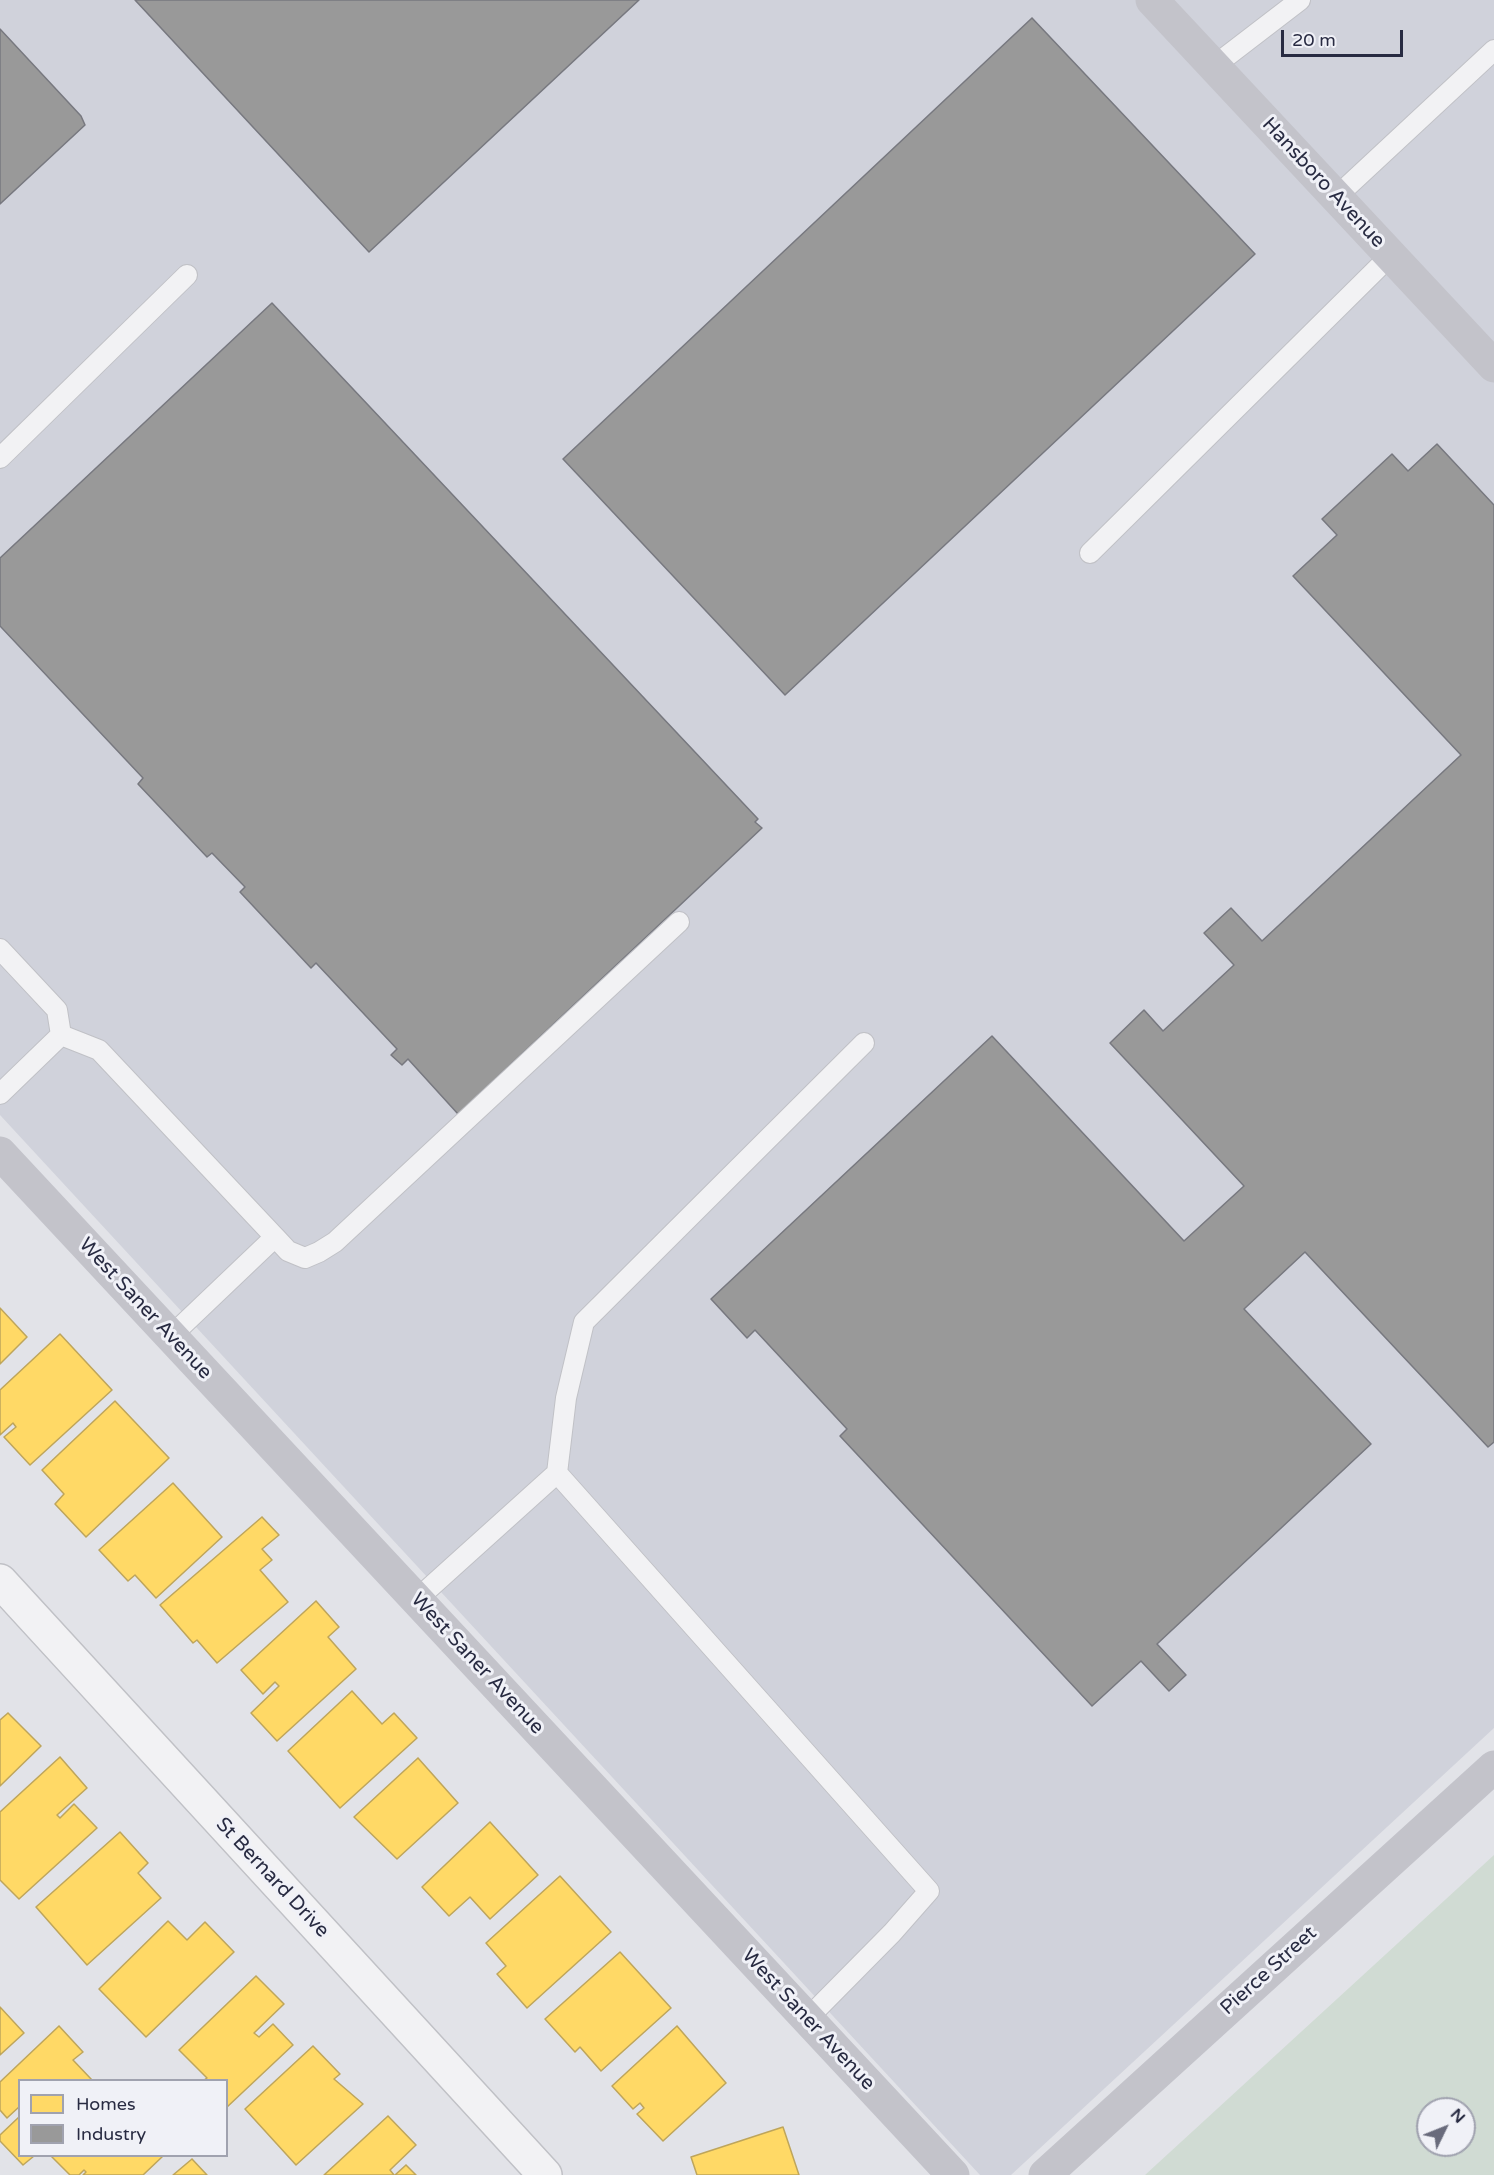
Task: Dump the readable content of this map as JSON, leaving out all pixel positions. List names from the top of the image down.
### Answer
{
  "streets": {
    "street": [
      "Hansboro Avenue",
      "West Saner Avenue",
      "St Bernard Drive",
      "Pierce Street"
    ]
  },
  "legend": ["Homes", "Industry"],
  "scale_bar": "20 m",
  "north": "top right"
}
